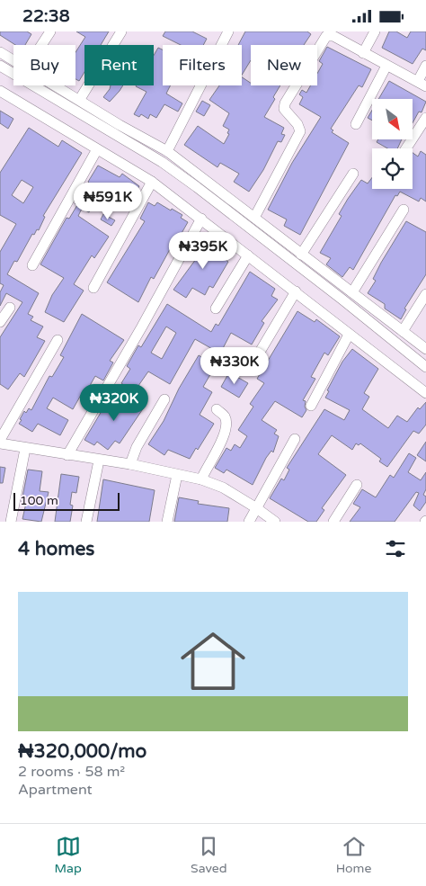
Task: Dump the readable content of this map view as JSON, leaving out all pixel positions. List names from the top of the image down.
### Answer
{
  "scale_bar": "100 m",
  "north": "bottom right",
  "page": {
    "status": "22:38",
    "chip": [
      "Buy",
      "Rent",
      "Filters",
      "New"
    ],
    "price": [
      "₦591K",
      "₦395K",
      "₦330K",
      "₦320K"
    ],
    "scale": "100 m",
    "heading": "4 homes",
    "list": [
      {
        "name": "₦320,000/mo",
        "note": "2 rooms · 58 m² · Apartment"
      }
    ],
    "tabs": ["Map", "Saved", "Home"]
  }
}
